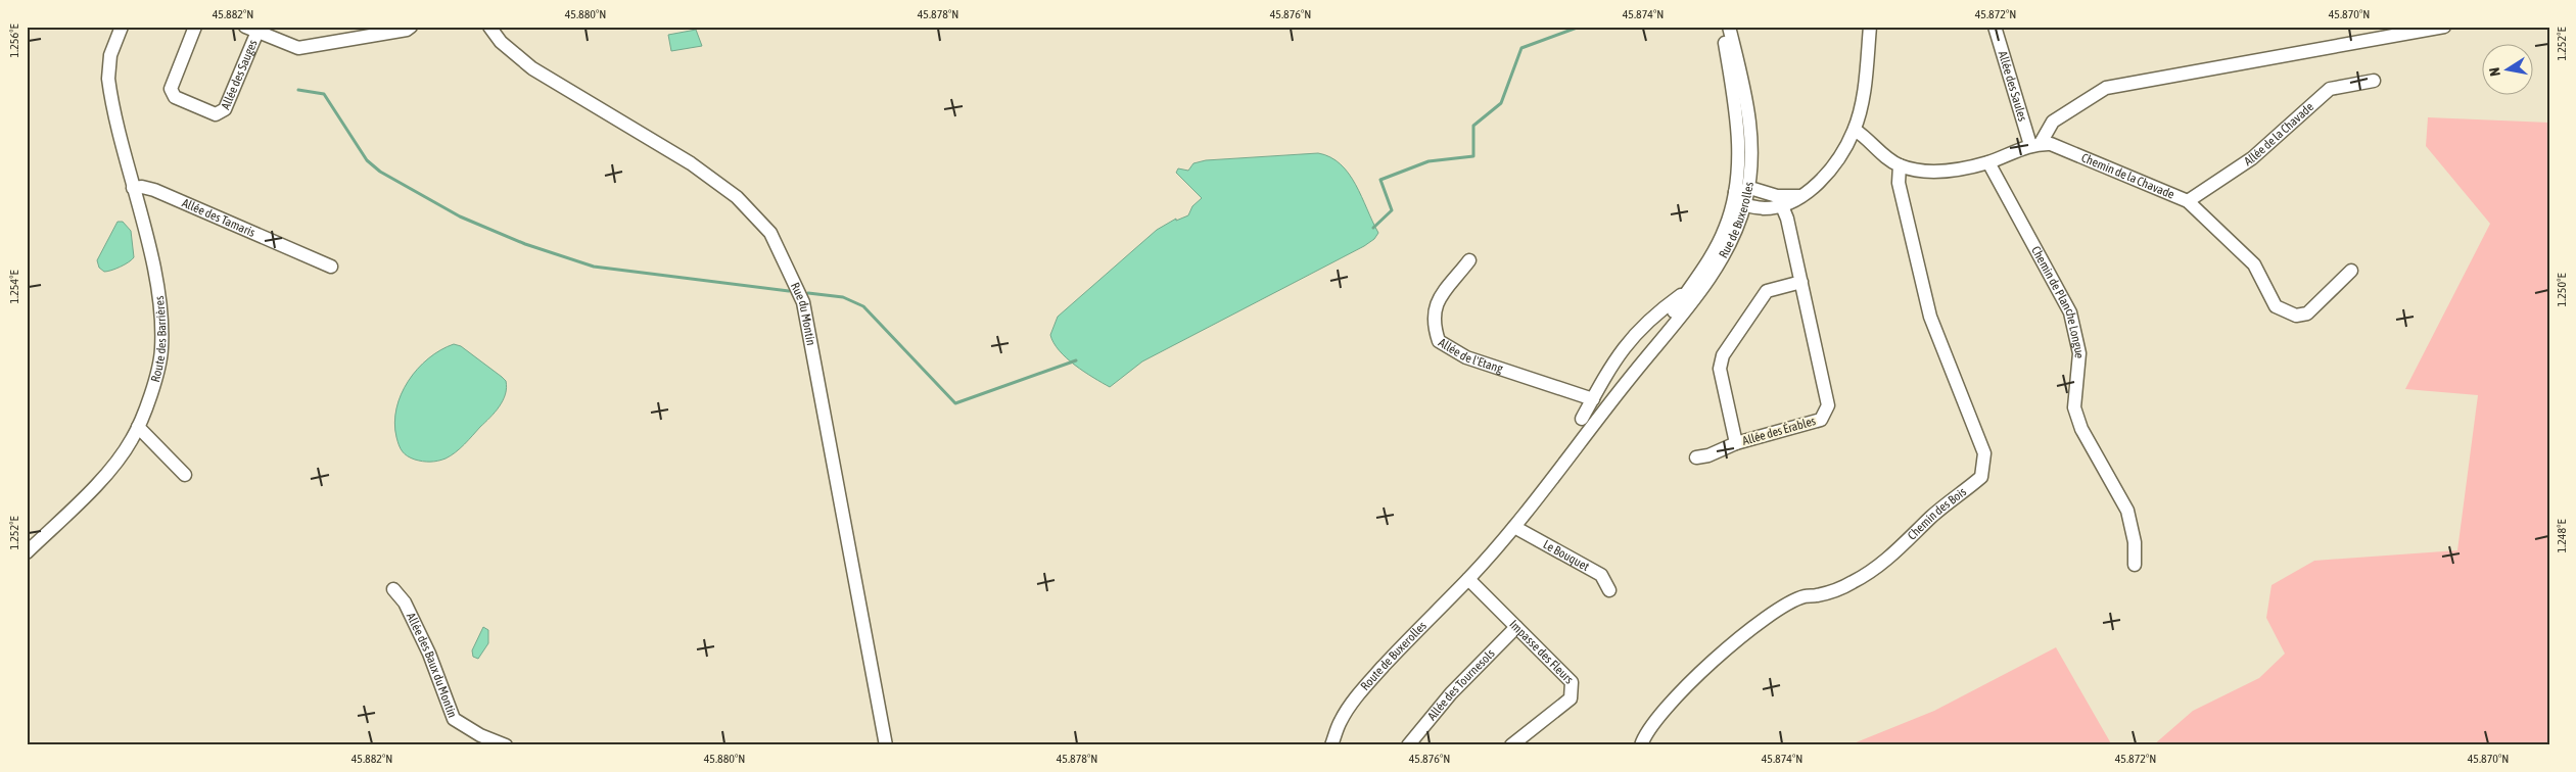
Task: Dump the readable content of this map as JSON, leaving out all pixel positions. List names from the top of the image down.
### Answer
{
  "streets": {
    "street": [
      "Allée des Sauges",
      "Allée des Saules",
      "Allée de la Chavade",
      "Chemin de la Chavade",
      "Allée des Tamaris",
      "Rue de Buxerolles",
      "Chemin de Planche Longue",
      "Rue du Montin",
      "Route des Barrières",
      "Allée de l'Etang",
      "Allée des Érables",
      "Chemin des Bois",
      "Le Bouquet",
      "Impasse des Fleurs",
      "Route de Buxerolles",
      "Allée des Baux du Montin",
      "Allée des Tournesols"
    ]
  },
  "crossings": [
    ["Allée des Saules", "Chemin de la Chavade"],
    ["Allée de la Chavade", "Chemin de la Chavade"],
    ["Allée des Tamaris", "Route des Barrières"],
    ["Rue de Buxerolles", "Le Bouquet"],
    ["Rue de Buxerolles", "Impasse des Fleurs"],
    ["Rue de Buxerolles", "Route de Buxerolles"],
    ["Impasse des Fleurs", "Route de Buxerolles"],
    ["Impasse des Fleurs", "Allée des Tournesols"]
  ],
  "north": "left",
  "coordinates": [
    "45.882°N",
    "45.880°N",
    "45.878°N",
    "45.876°N",
    "45.874°N",
    "45.872°N",
    "45.870°N",
    "1.256°E",
    "1.252°E",
    "1.254°E",
    "1.250°E",
    "1.248°E"
  ]
}
